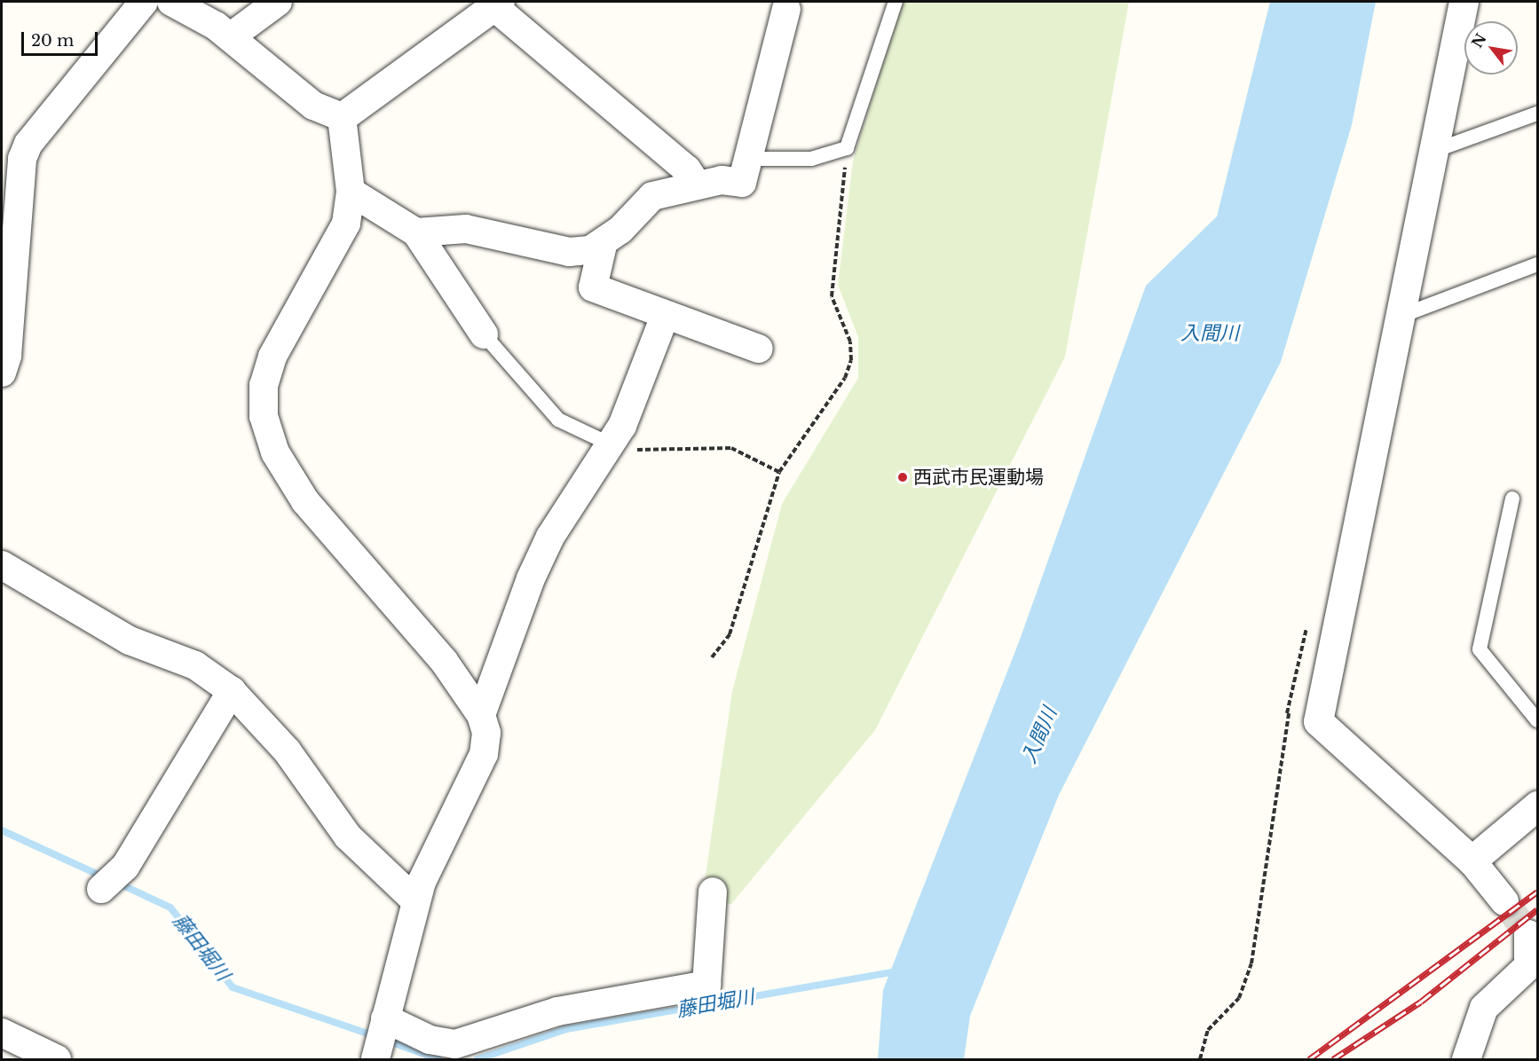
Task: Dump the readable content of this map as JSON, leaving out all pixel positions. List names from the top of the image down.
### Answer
{
  "water": ["入間川", "藤田堀川"],
  "places": ["西武市民運動場"],
  "scale_bar": "20 m",
  "north": "top left"
}
